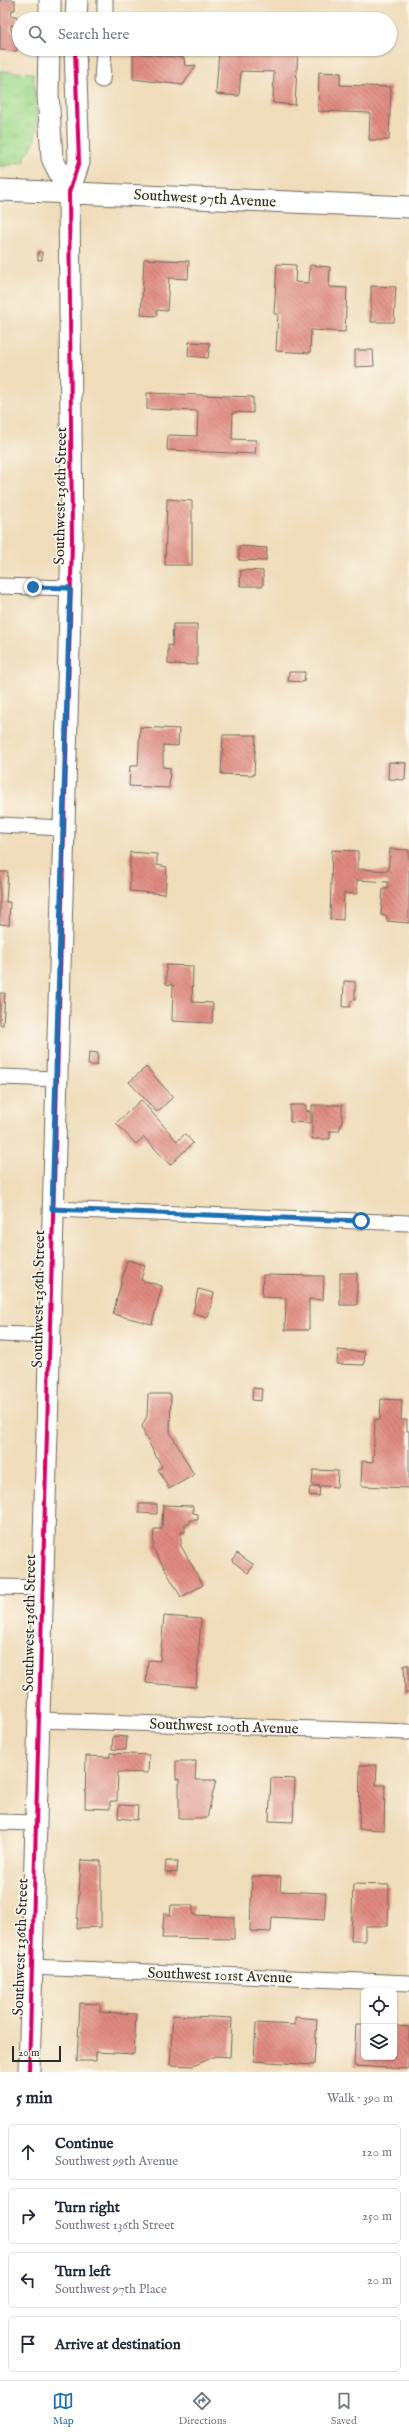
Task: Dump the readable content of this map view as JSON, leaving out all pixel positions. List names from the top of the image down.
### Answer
{
  "streets": {
    "street": [
      "Southwest 97th Avenue",
      "Southwest 136th Street",
      "Southwest 100th Avenue",
      "Southwest 101st Avenue"
    ]
  },
  "crossings": [
    ["Southwest 97th Avenue", "Southwest 136th Street"],
    ["Southwest 136th Street", "Southwest 100th Avenue"],
    ["Southwest 136th Street", "Southwest 101st Avenue"]
  ],
  "scale_bar": "20 m",
  "page": {
    "search": "Search here",
    "scale": "20 m",
    "heading": ["5 min", "Walk · 390 m"],
    "list": [
      ["Continue", "Southwest 99th Avenue", "120 m"],
      ["Turn right", "Southwest 136th Street", "250 m"],
      ["Turn left", "Southwest 97th Place", "20 m"],
      "Arrive at destination"
    ],
    "nav": ["Map", "Directions", "Saved"]
  }
}
